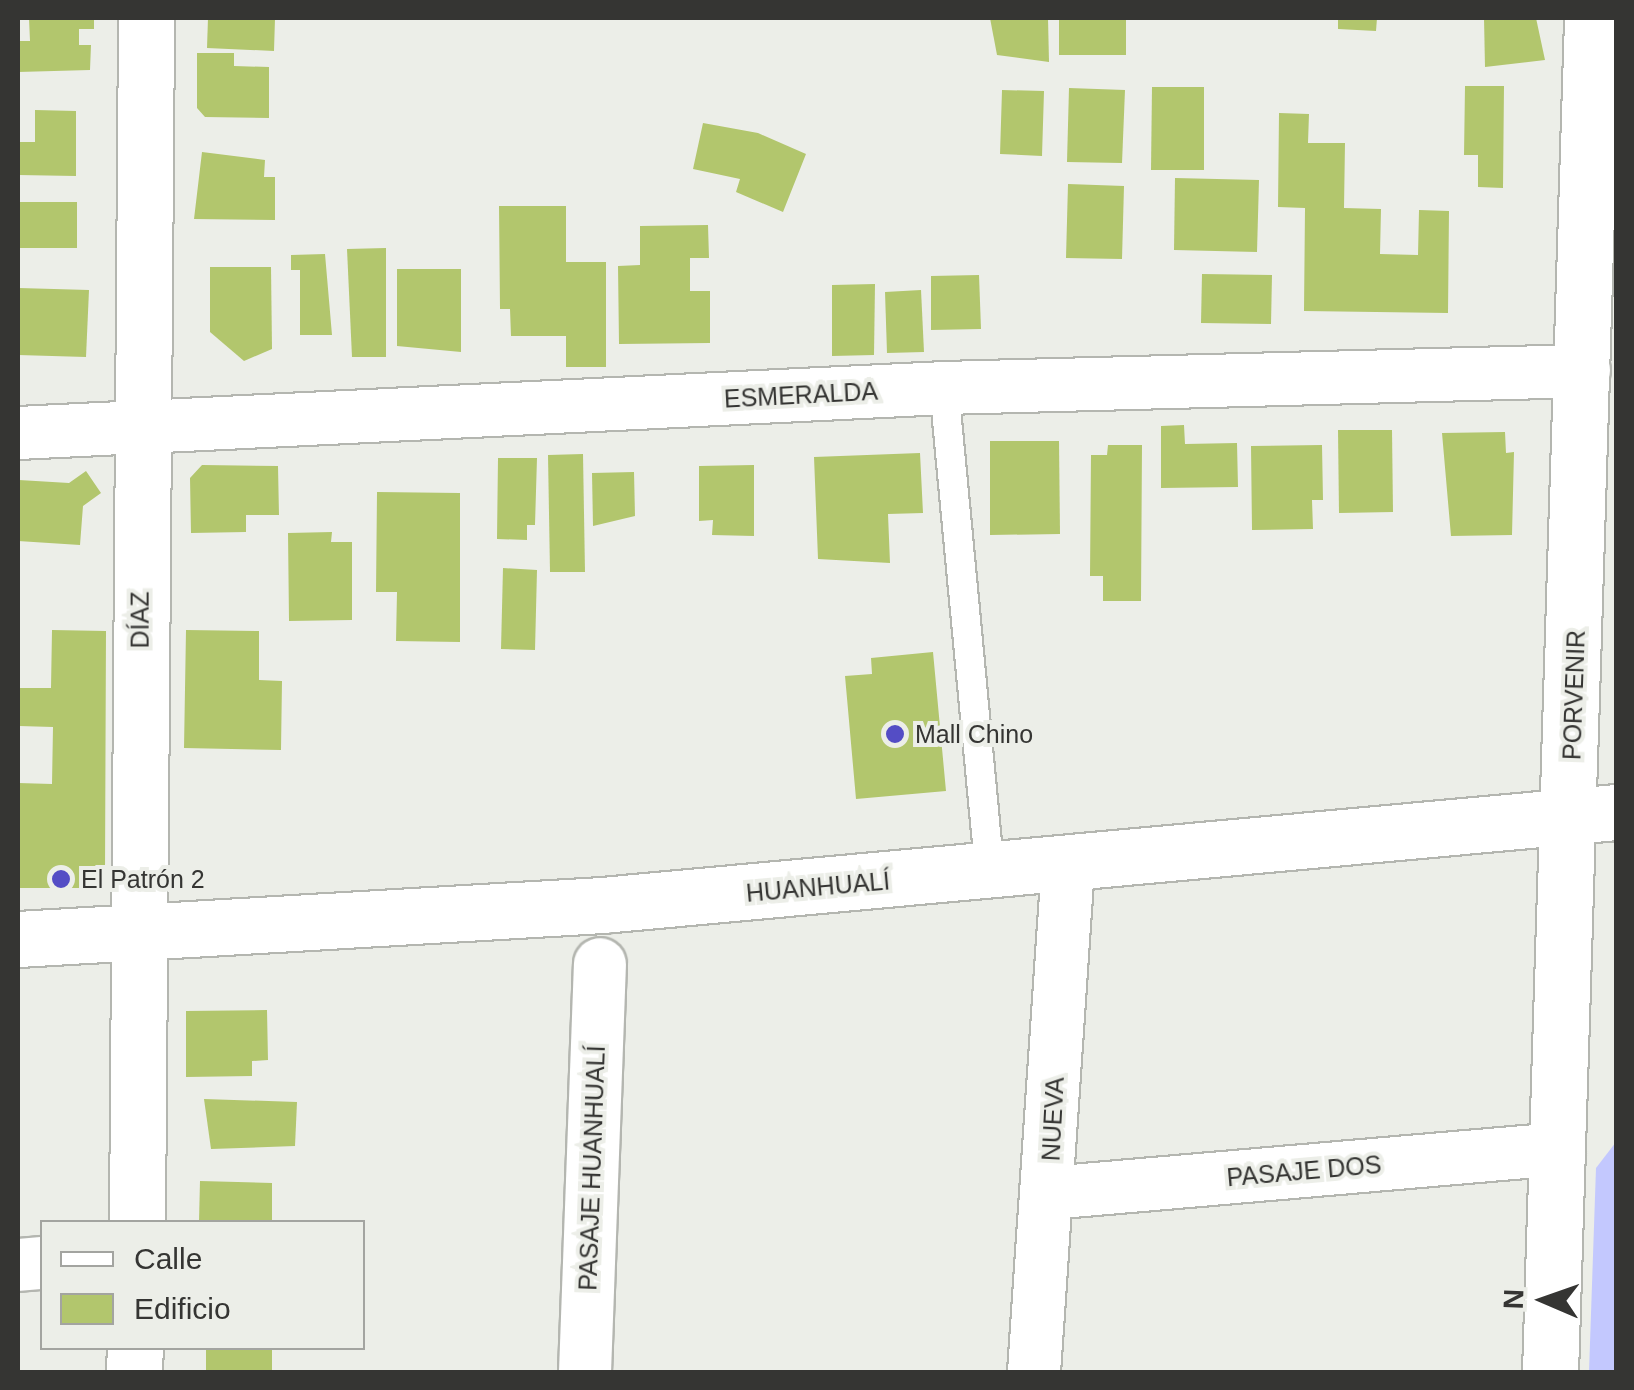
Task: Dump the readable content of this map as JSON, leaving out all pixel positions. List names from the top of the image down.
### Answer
{
  "streets": {
    "street": [
      "ESMERALDA",
      "DÍAZ",
      "PORVENIR",
      "HUANHUALÍ",
      "NUEVA",
      "PASAJE HUANHUALÍ",
      "PASAJE DOS"
    ]
  },
  "crossings": [
    ["ESMERALDA", "DÍAZ"],
    ["ESMERALDA", "PORVENIR"],
    ["DÍAZ", "HUANHUALÍ"],
    ["PORVENIR", "HUANHUALÍ"],
    ["PORVENIR", "PASAJE DOS"],
    ["HUANHUALÍ", "NUEVA"],
    ["NUEVA", "PASAJE DOS"]
  ],
  "places": ["Mall Chino", "El Patrón 2"],
  "legend": ["Calle", "Edificio"],
  "north": "left"
}
